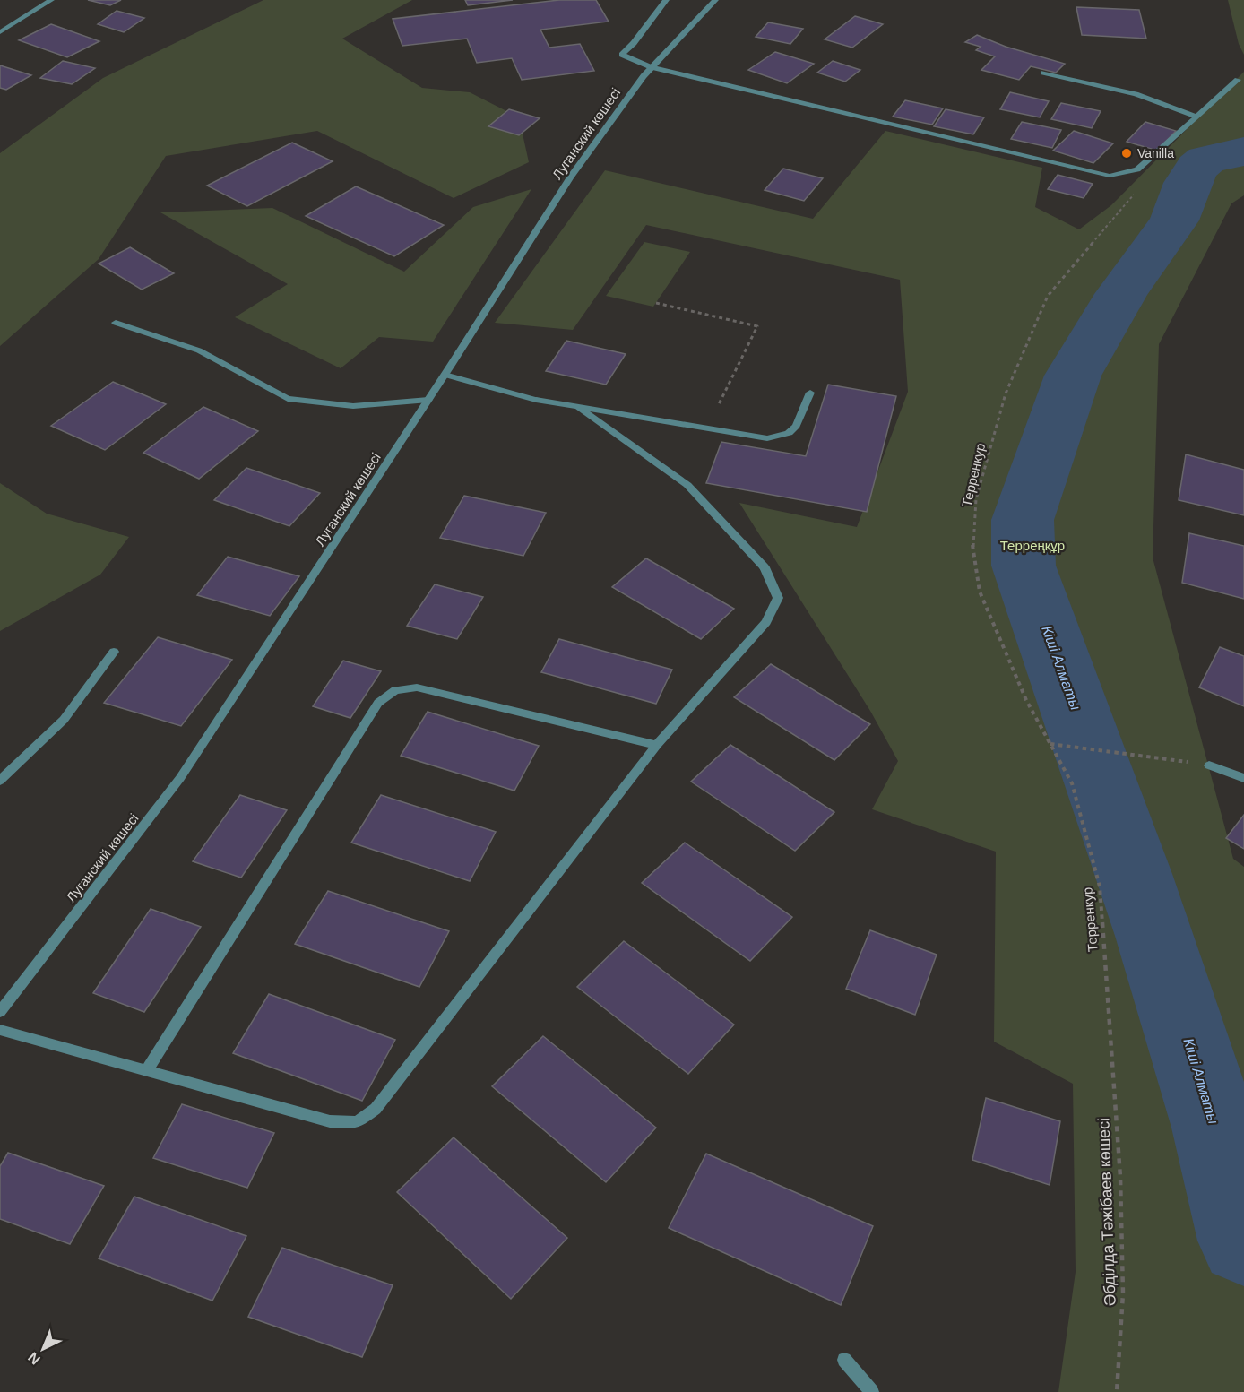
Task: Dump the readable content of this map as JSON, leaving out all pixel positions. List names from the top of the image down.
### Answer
{
  "streets": {
    "street": ["Луганский көшесі"],
    "path": ["Терренкур", "Әбділда Тәжібаев көшесі"]
  },
  "crossings": [
    ["Терренкур", "Әбділда Тәжібаев көшесі"]
  ],
  "water": ["Кіші Алматы"],
  "parks": ["Терреңқұр"],
  "places": ["Vanilla"],
  "north": "bottom left"
}
